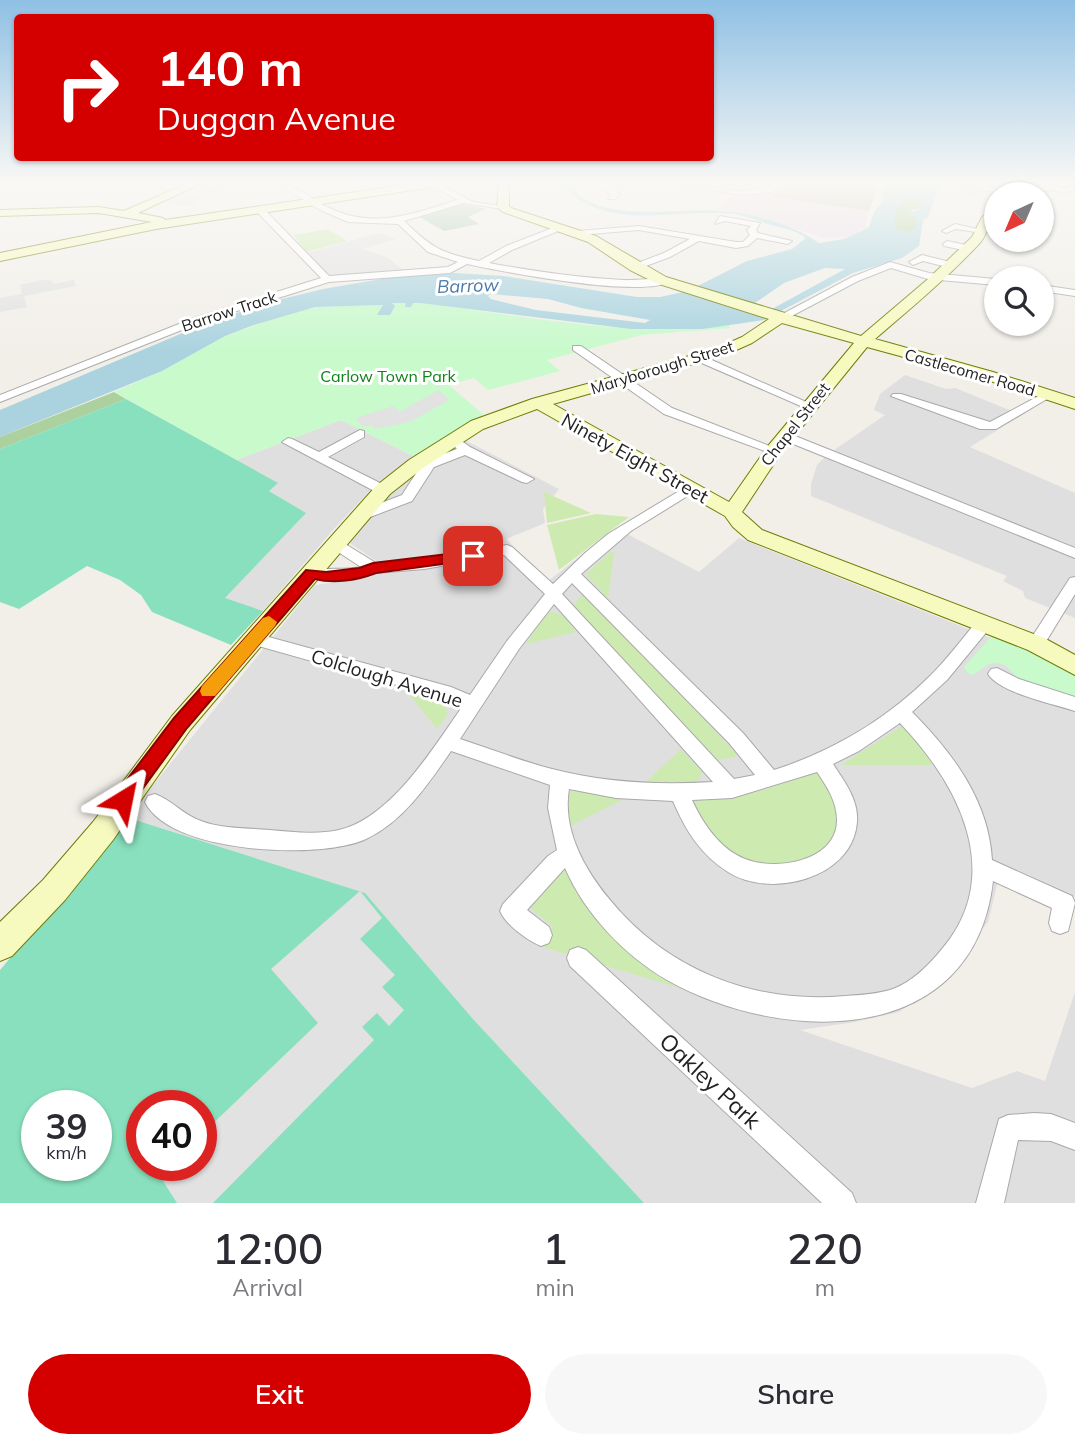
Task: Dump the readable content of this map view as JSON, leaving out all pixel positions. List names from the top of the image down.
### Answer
{
  "streets": {
    "main road": [
      "Maryborough Street",
      "Castlecomer Road",
      "Chapel Street",
      "Ninety Eight Street"
    ],
    "street": ["Barrow Track", "Colclough Avenue", "Oakley Park"]
  },
  "crossings": [
    ["Maryborough Street", "Castlecomer Road"],
    ["Maryborough Street", "Ninety Eight Street"],
    ["Maryborough Street", "Colclough Avenue"],
    ["Castlecomer Road", "Chapel Street"],
    ["Chapel Street", "Ninety Eight Street"]
  ],
  "water": ["Barrow"],
  "parks": ["Carlow Town Park"],
  "north": "bottom left",
  "page": {
    "turn": ["140 m", "Duggan Avenue"],
    "speed": "39 km/h",
    "limit": "40",
    "eta": [
      "12:00",
      "Arrival",
      "1",
      "min",
      "220",
      "m"
    ],
    "buttons": ["Exit", "Share"]
  }
}
